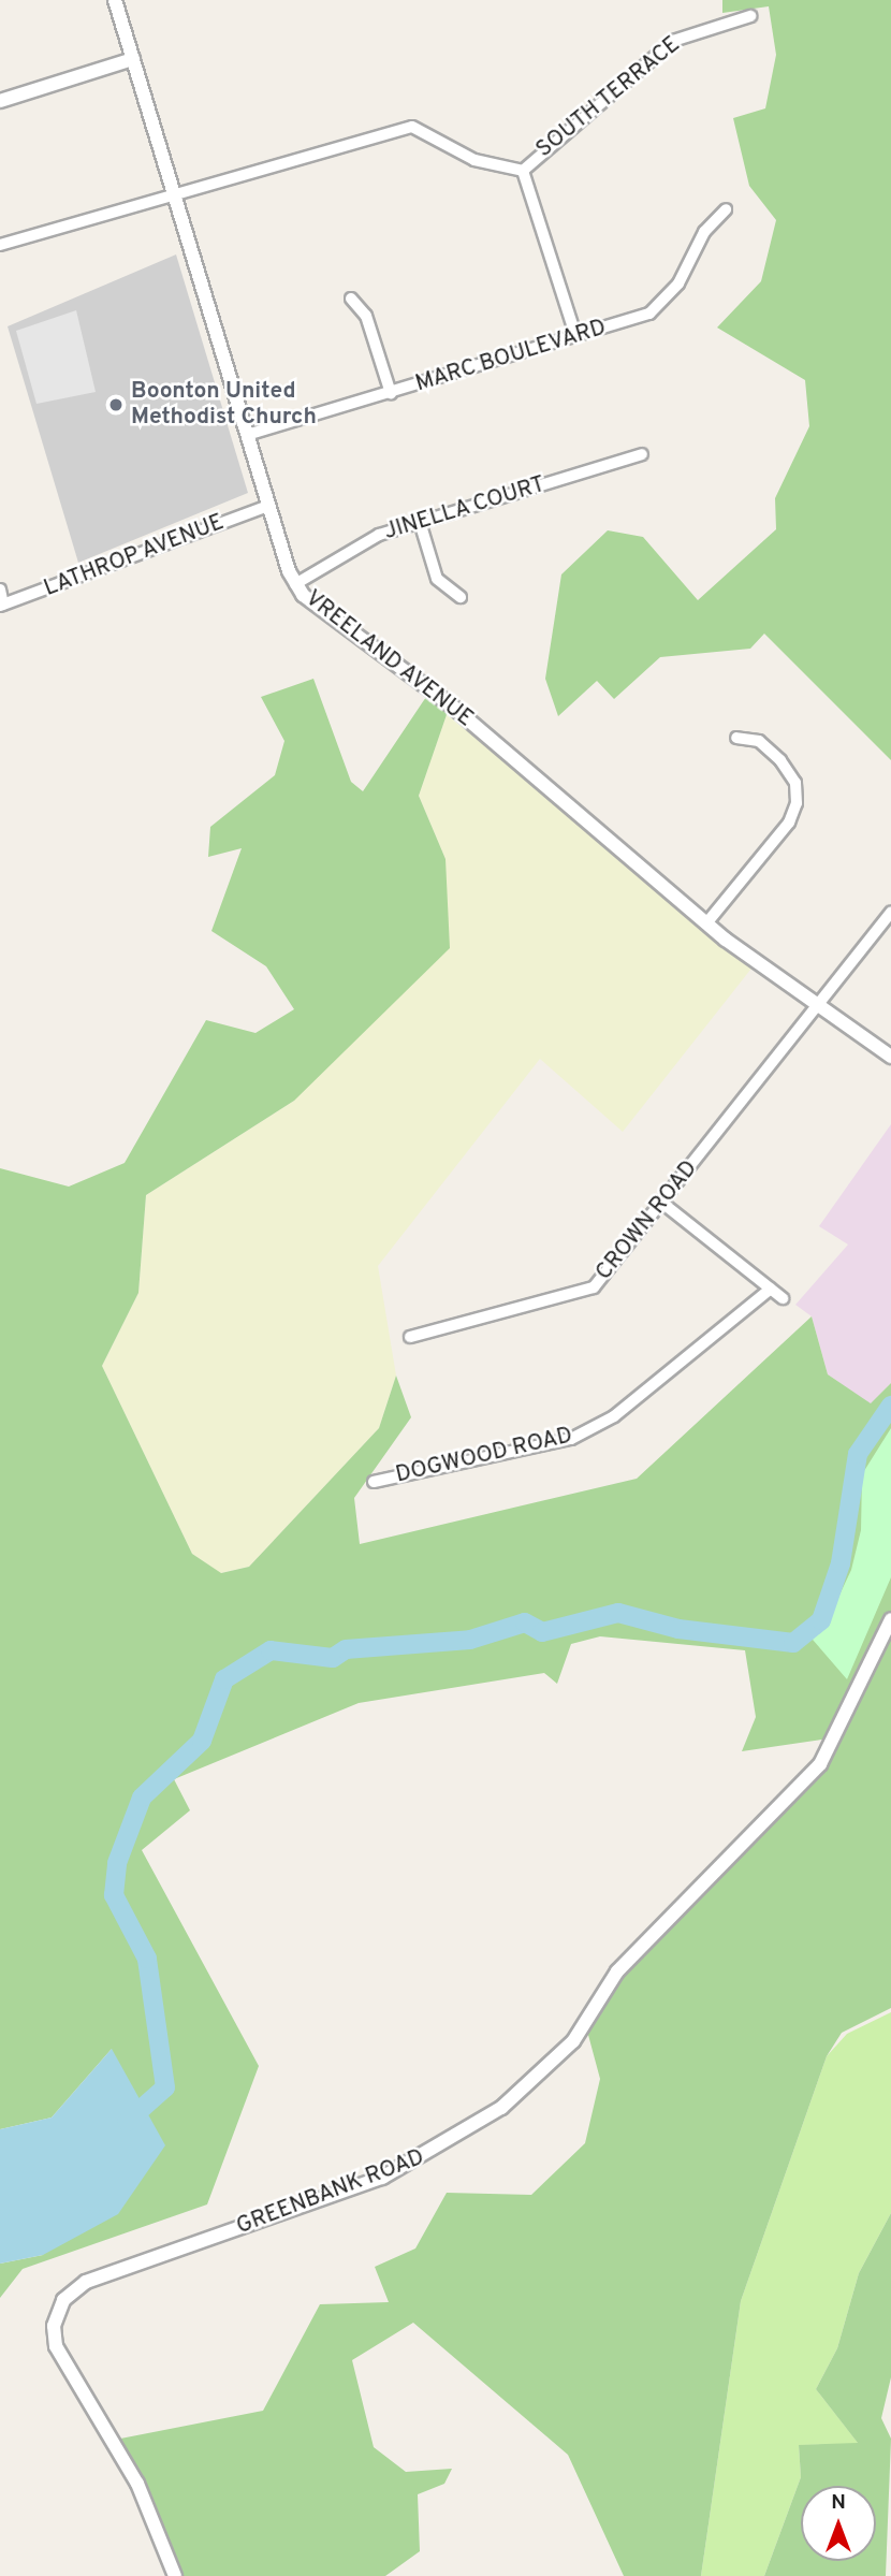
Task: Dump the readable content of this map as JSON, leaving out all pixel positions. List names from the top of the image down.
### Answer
{
  "streets": {
    "street": [
      "SOUTH TERRACE",
      "MARC BOULEVARD",
      "JINELLA COURT",
      "LATHROP AVENUE",
      "VREELAND AVENUE",
      "CROWN ROAD",
      "DOGWOOD ROAD",
      "GREENBANK ROAD"
    ]
  },
  "crossings": [
    ["SOUTH TERRACE", "VREELAND AVENUE"],
    ["MARC BOULEVARD", "VREELAND AVENUE"],
    ["JINELLA COURT", "VREELAND AVENUE"],
    ["LATHROP AVENUE", "VREELAND AVENUE"],
    ["VREELAND AVENUE", "CROWN ROAD"]
  ],
  "places": ["Boonton United Methodist Church"],
  "north": "top"
}
